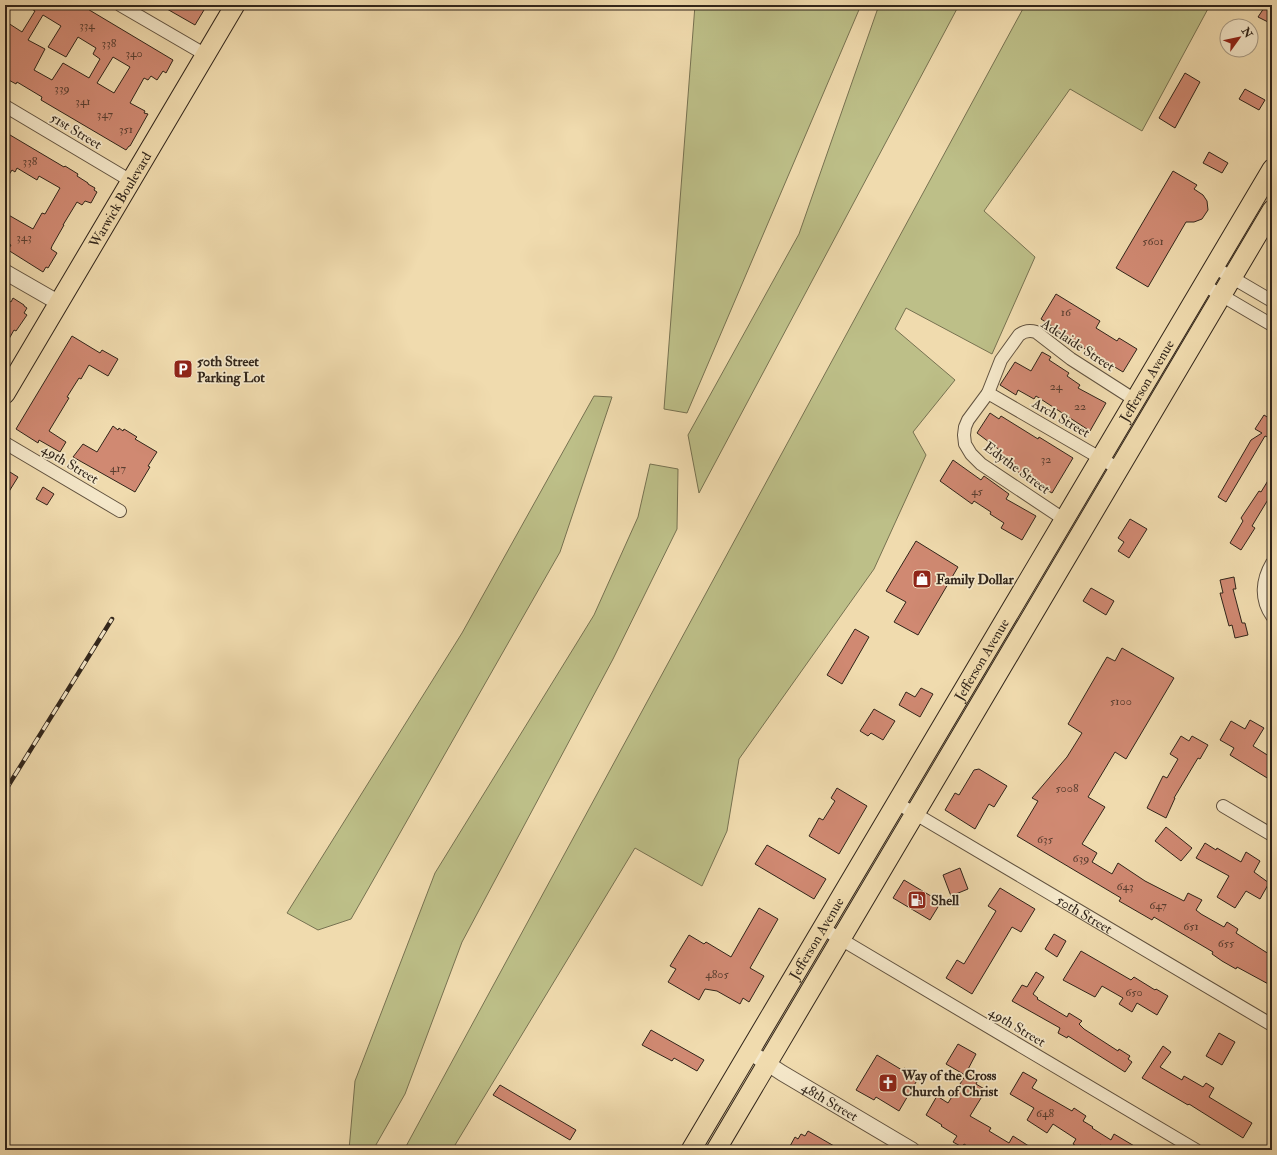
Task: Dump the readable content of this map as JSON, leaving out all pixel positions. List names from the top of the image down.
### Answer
{
  "streets": {
    "main road": ["Warwick Boulevard", "Jefferson Avenue"],
    "street": [
      "51st Street",
      "Adelaide Street",
      "Arch Street",
      "49th Street",
      "Edythe Street",
      "50th Street",
      "48th Street"
    ]
  },
  "crossings": [
    ["51st Street", "Warwick Boulevard"],
    ["Adelaide Street", "Jefferson Avenue"],
    ["Adelaide Street", "Arch Street"],
    ["Adelaide Street", "Edythe Street"],
    ["Jefferson Avenue", "Arch Street"],
    ["Jefferson Avenue", "49th Street"],
    ["Jefferson Avenue", "Edythe Street"],
    ["Jefferson Avenue", "50th Street"],
    ["Jefferson Avenue", "48th Street"],
    ["Arch Street", "Edythe Street"]
  ],
  "places": {
    "parking": ["50th Street Parking Lot"],
    "shop": ["Family Dollar"],
    "fuel station": ["Shell"],
    "church": ["Way of the Cross Church of Christ"]
  },
  "house_numbers": [
    "334",
    "338",
    "340",
    "339",
    "341",
    "347",
    "351",
    "338",
    "343",
    "5601",
    "16",
    "24",
    "22",
    "32",
    "417",
    "45",
    "5100",
    "5008",
    "635",
    "639",
    "643",
    "647",
    "651",
    "655",
    "4805",
    "650",
    "648"
  ],
  "north": "top right"
}
